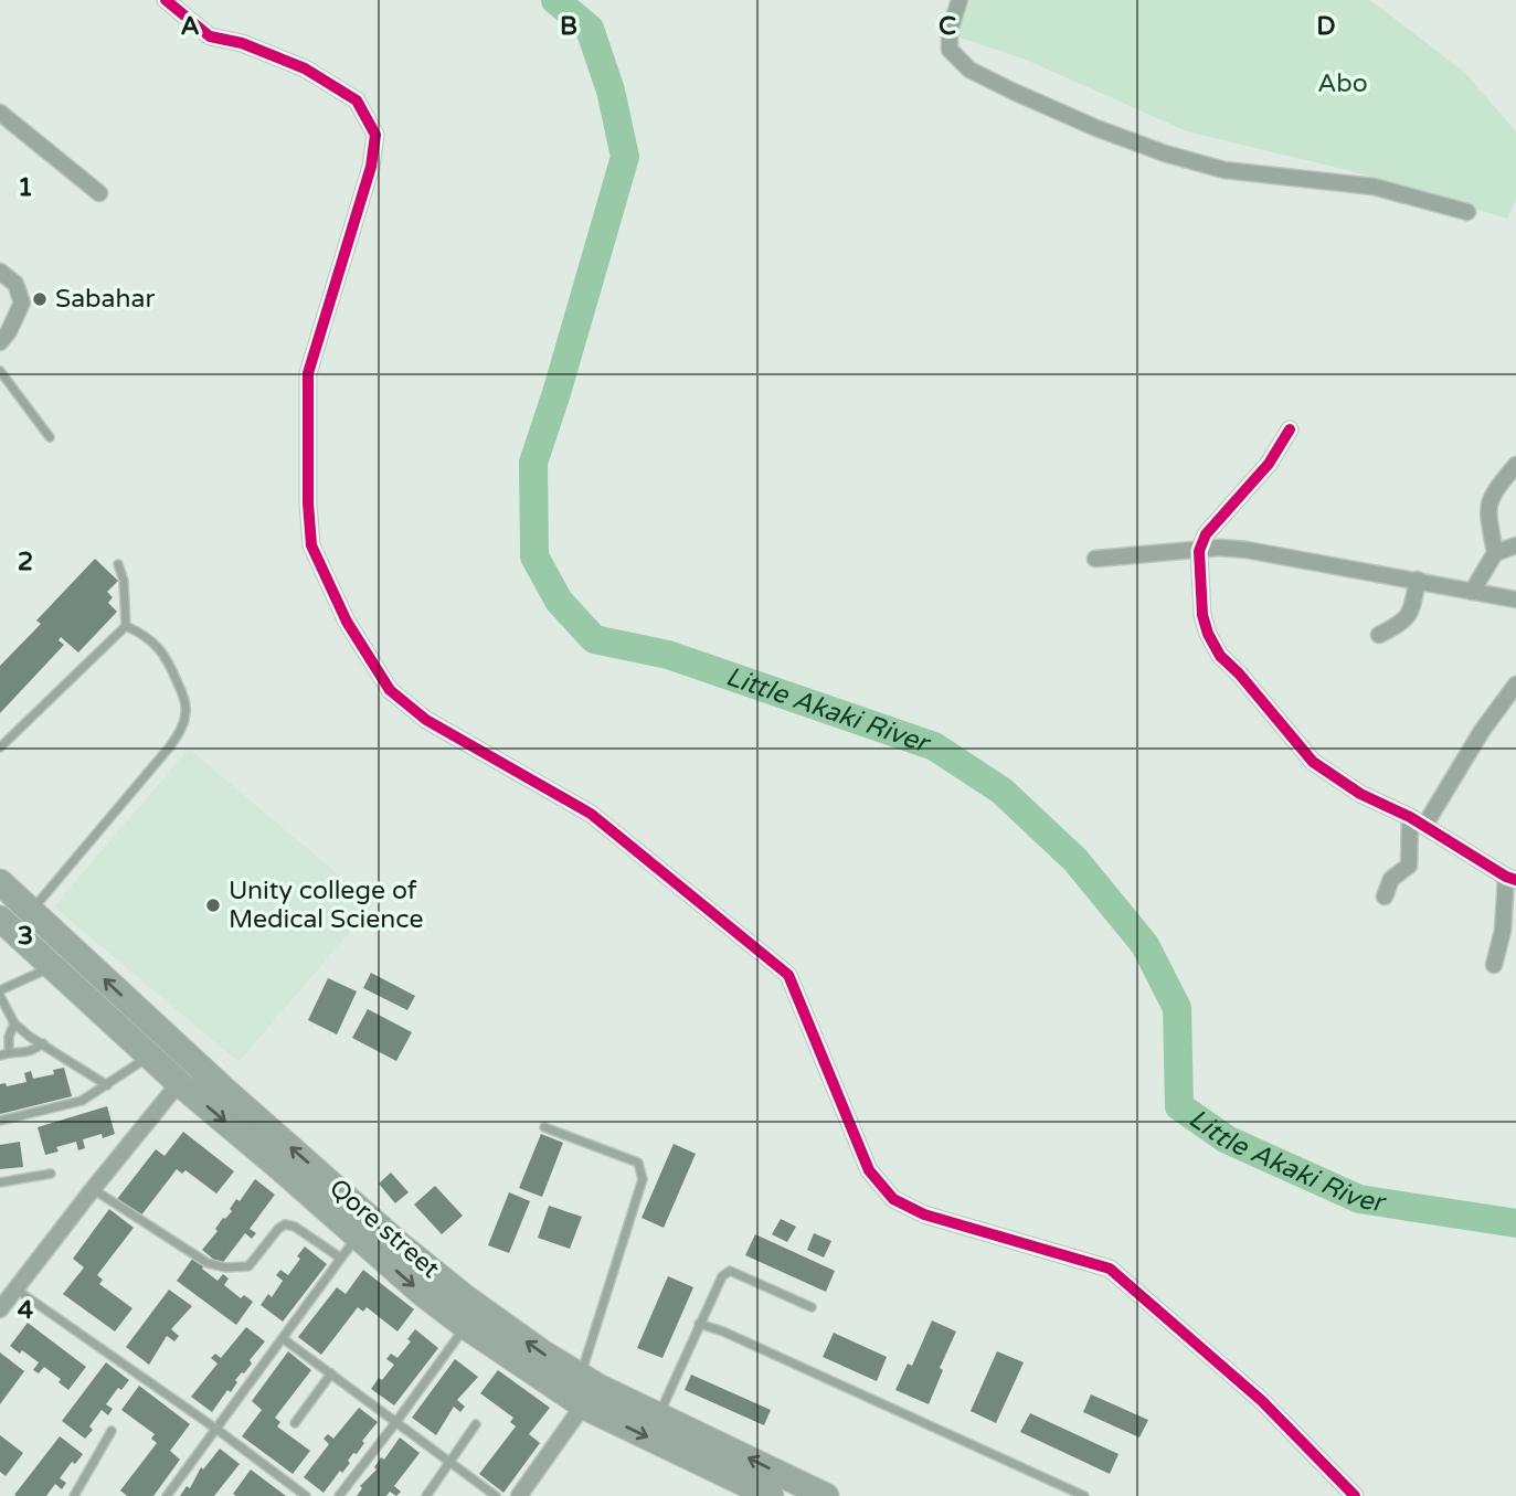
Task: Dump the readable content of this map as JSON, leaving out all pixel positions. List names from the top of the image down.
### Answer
{
  "streets": {
    "main road": ["Qore street"]
  },
  "water": ["Little Akaki River"],
  "parks": ["Abo"],
  "places": ["Sabahar", "Unity college of Medical Science"],
  "grid": {
    "columns": [
      "A",
      "B",
      "C",
      "D"
    ],
    "rows": [
      "1",
      "2",
      "3",
      "4"
    ]
  }
}
